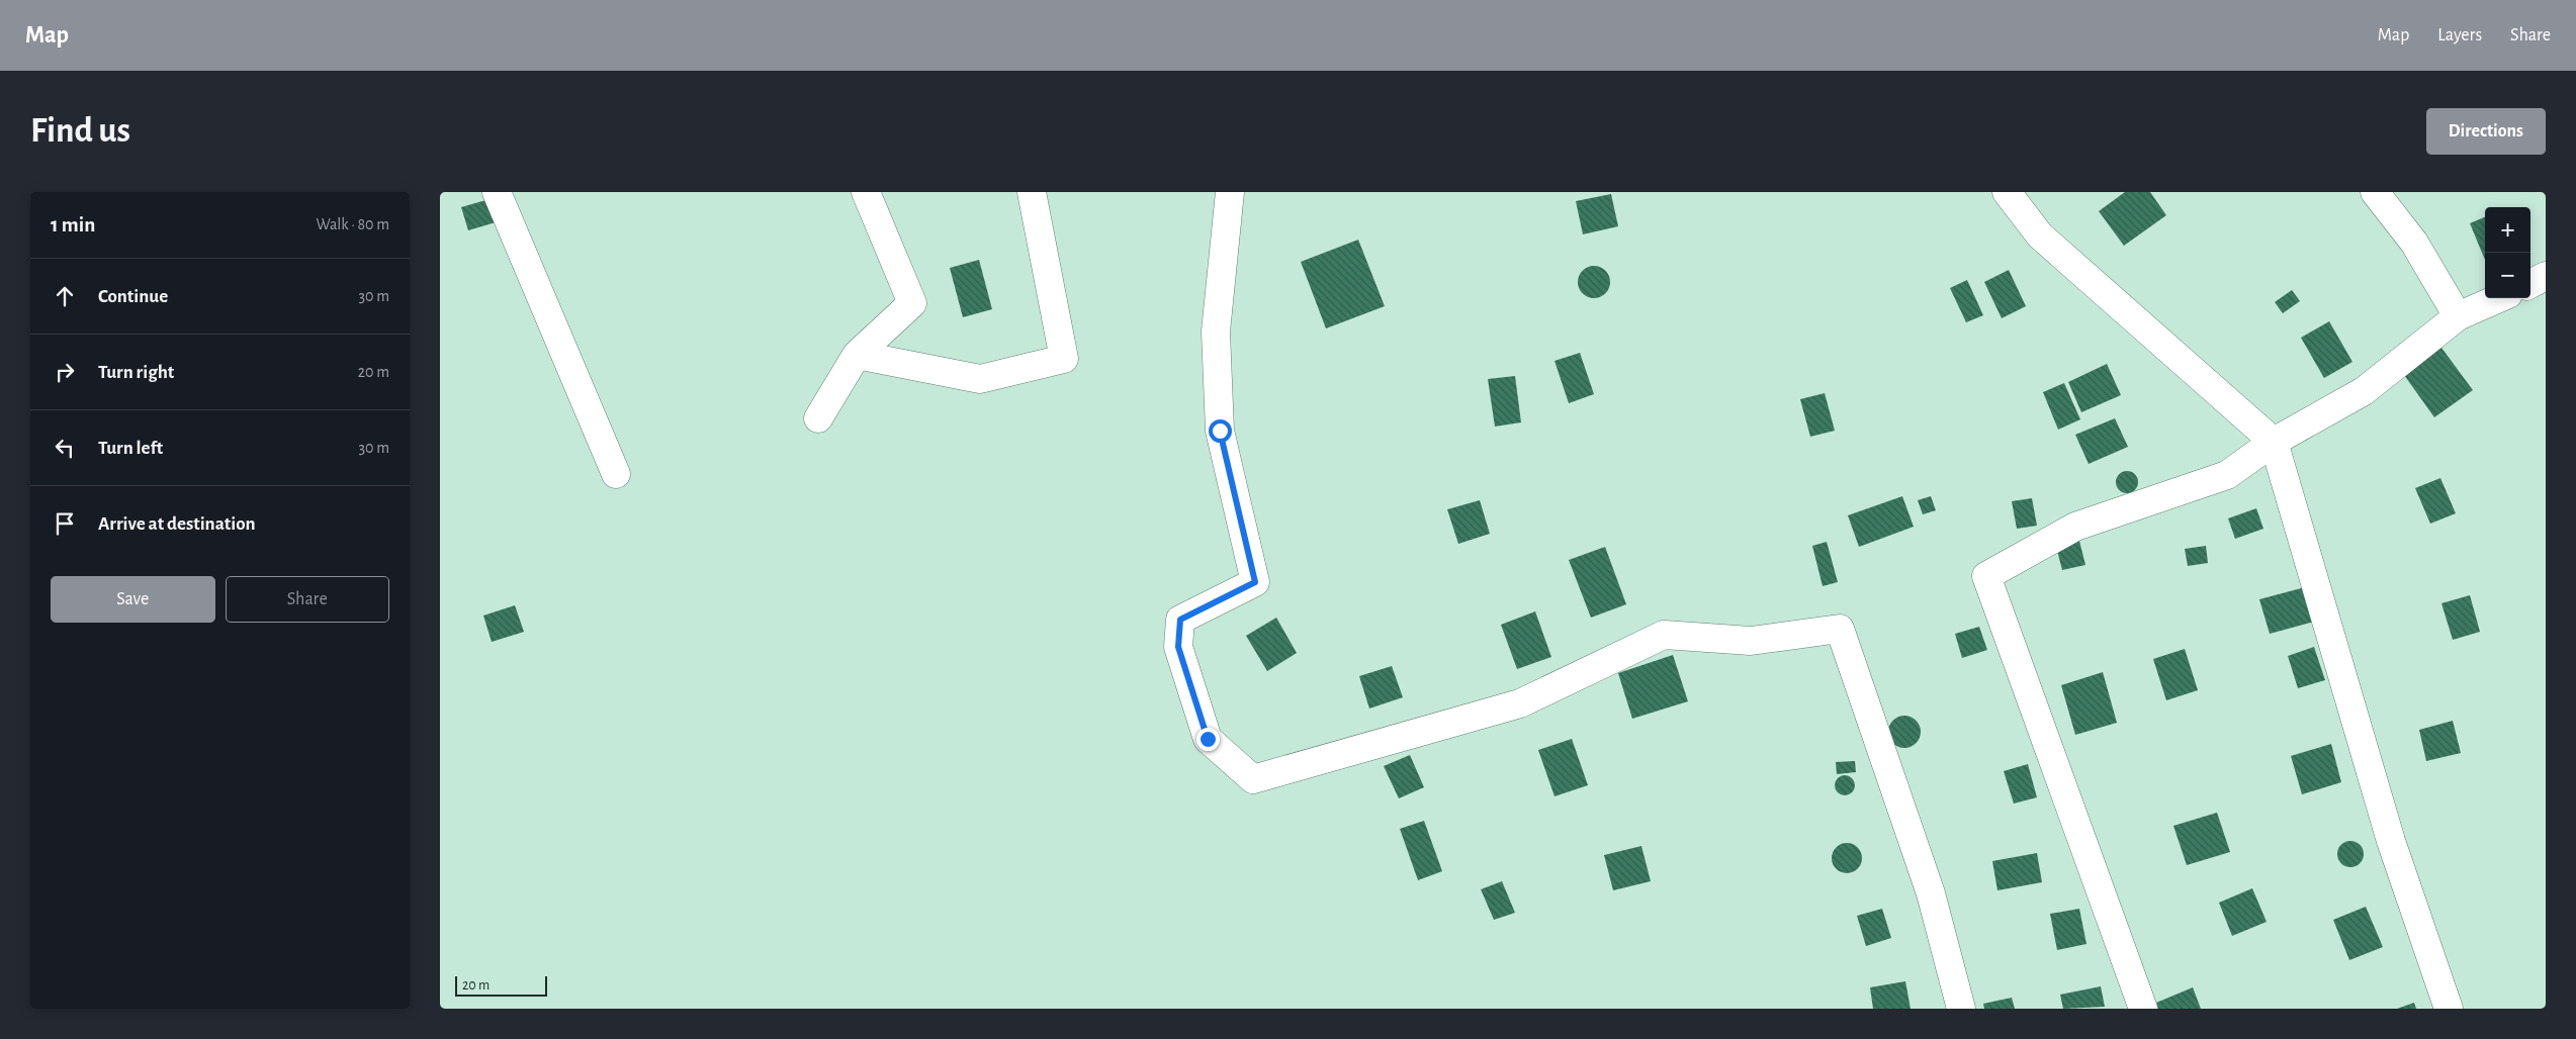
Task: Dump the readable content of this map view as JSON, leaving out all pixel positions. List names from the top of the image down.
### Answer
{
  "scale_bar": "20 m",
  "page": {
    "header": "Map",
    "nav": ["Map", "Layers", "Share"],
    "buttons": [
      "Directions",
      ["Save", "Share"]
    ],
    "title": "Find us",
    "heading": ["1 min", "Walk · 80 m"],
    "map_buttons": ["+", "−"],
    "list": [
      ["Continue", "30 m"],
      ["Turn right", "20 m"],
      ["Turn left", "30 m"],
      "Arrive at destination"
    ],
    "scale": "20 m"
  }
}
